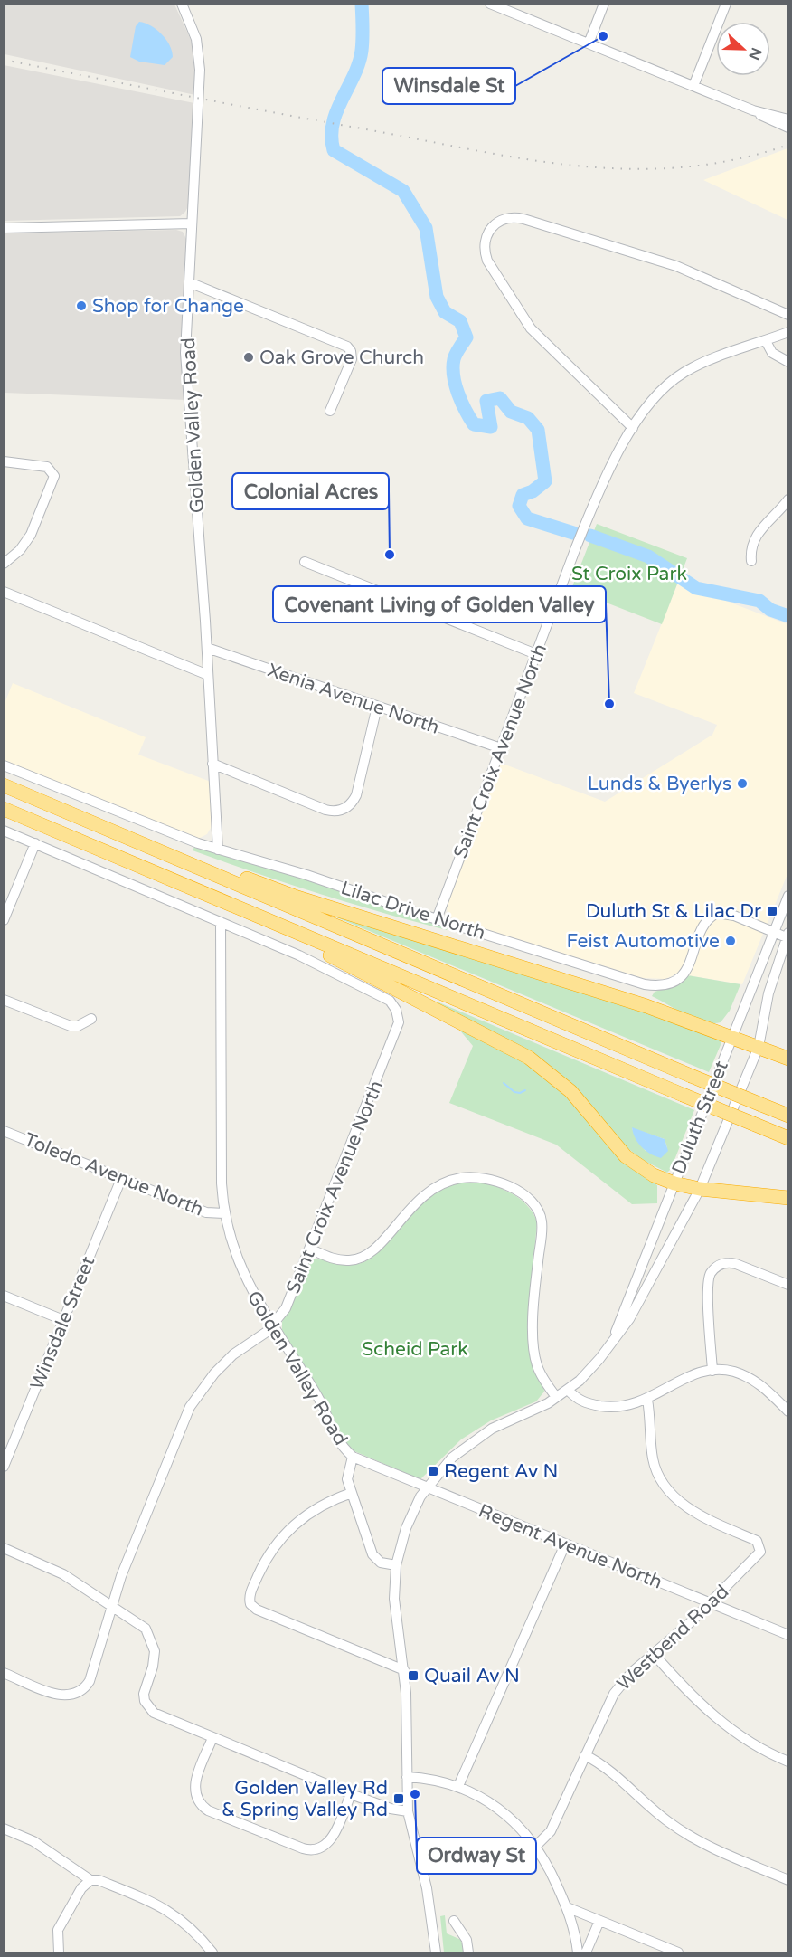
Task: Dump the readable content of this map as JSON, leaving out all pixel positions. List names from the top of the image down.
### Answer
{
  "streets": {
    "street": [
      "Golden Valley Road",
      "Xenia Avenue North",
      "Saint Croix Avenue North",
      "Lilac Drive North",
      "Duluth Street",
      "Toledo Avenue North",
      "Winsdale Street",
      "Regent Avenue North",
      "Westbend Road"
    ]
  },
  "crossings": [
    ["Golden Valley Road", "Xenia Avenue North"],
    ["Golden Valley Road", "Saint Croix Avenue North"],
    ["Golden Valley Road", "Lilac Drive North"],
    ["Golden Valley Road", "Duluth Street"],
    ["Golden Valley Road", "Toledo Avenue North"],
    ["Golden Valley Road", "Regent Avenue North"],
    ["Xenia Avenue North", "Saint Croix Avenue North"],
    ["Saint Croix Avenue North", "Lilac Drive North"],
    ["Lilac Drive North", "Duluth Street"],
    ["Duluth Street", "Regent Avenue North"],
    ["Toledo Avenue North", "Winsdale Street"],
    ["Regent Avenue North", "Westbend Road"]
  ],
  "parks": ["St Croix Park", "Scheid Park"],
  "places": {
    "other": [
      "Winsdale St",
      "Shop for Change",
      "Oak Grove Church",
      "Colonial Acres",
      "Covenant Living of Golden Valley",
      "Lunds & Byerlys",
      "Feist Automotive",
      "Ordway St"
    ],
    "transit": [
      "Duluth St & Lilac Dr",
      "Regent Av N",
      "Quail Av N",
      "Golden Valley Rd & Spring Valley Rd"
    ]
  },
  "north": "right"
}
